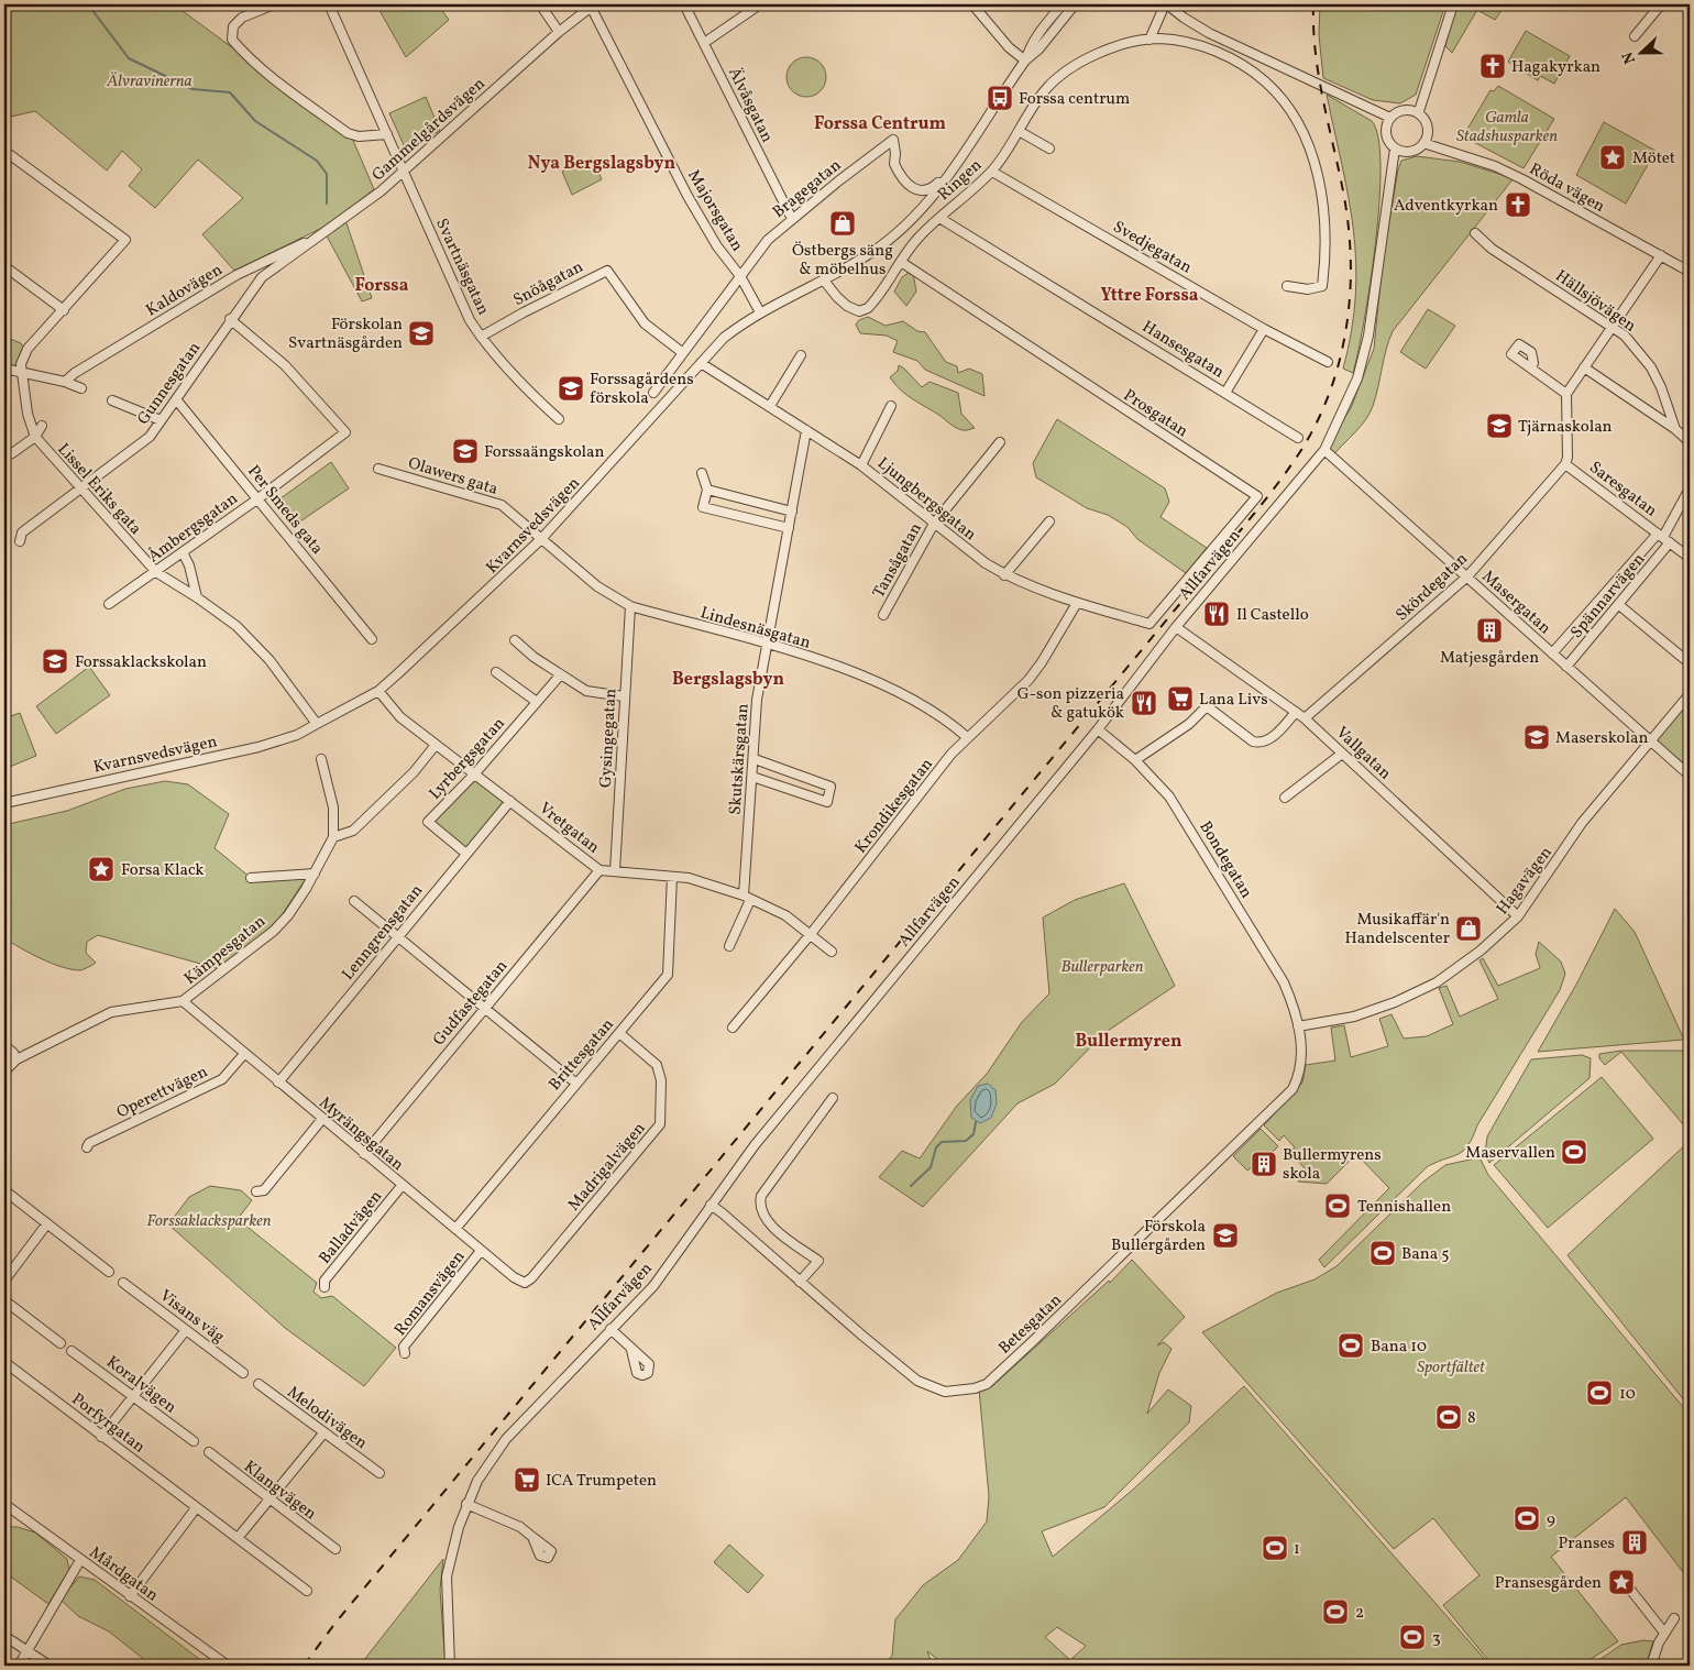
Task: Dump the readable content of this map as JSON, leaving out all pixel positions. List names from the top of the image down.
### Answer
{
  "streets": {
    "street": [
      "Älvåsgatan",
      "Gammelgårdsvägen",
      "Ringen",
      "Röda vägen",
      "Bragegatan",
      "Majorsgatan",
      "Svedjegatan",
      "Svartnäsgatan",
      "Snöågatan",
      "Kaldovägen",
      "Hällsjövägen",
      "Hansesgatan",
      "Gunnesgatan",
      "Prosgatan",
      "Olawers gata",
      "Lissel Eriks gata",
      "Saresgatan",
      "Ljungbergsgatan",
      "Per Smeds gata",
      "Kvarnsvedsvägen",
      "Åmbergsgatan",
      "Tansågatan",
      "Allfarvägen",
      "Skördegatan",
      "Spännarvägen",
      "Masergatan",
      "Lindesnäsgatan",
      "Gysingegatan",
      "Vallgatan",
      "Lyrbergsgatan",
      "Skutskärsgatan",
      "Krondikesgatan",
      "Vretgatan",
      "Bondegatan",
      "Hagavägen",
      "Lenngrensgatan",
      "Kämpesgatan",
      "Gudfastegatan",
      "Brittesgatan",
      "Operettvägen",
      "Myrängsgatan",
      "Madrigalvägen",
      "Balladvägen",
      "Romansvägen",
      "Visans väg",
      "Betesgatan",
      "Koralvägen",
      "Melodivägen",
      "Porfyrgatan",
      "Klangvägen",
      "Mårdgatan"
    ]
  },
  "crossings": [
    ["Älvåsgatan", "Bragegatan"],
    ["Gammelgårdsvägen", "Majorsgatan"],
    ["Gammelgårdsvägen", "Svartnäsgatan"],
    ["Gammelgårdsvägen", "Kaldovägen"],
    ["Gammelgårdsvägen", "Gunnesgatan"],
    ["Ringen", "Svedjegatan"],
    ["Ringen", "Hansesgatan"],
    ["Ringen", "Prosgatan"],
    ["Ringen", "Kvarnsvedsvägen"],
    ["Röda vägen", "Allfarvägen"],
    ["Bragegatan", "Majorsgatan"],
    ["Bragegatan", "Snöågatan"],
    ["Bragegatan", "Kvarnsvedsvägen"],
    ["Majorsgatan", "Kvarnsvedsvägen"],
    ["Svartnäsgatan", "Snöågatan"],
    ["Gunnesgatan", "Lissel Eriks gata"],
    ["Gunnesgatan", "Per Smeds gata"],
    ["Gunnesgatan", "Åmbergsgatan"],
    ["Prosgatan", "Ljungbergsgatan"],
    ["Olawers gata", "Kvarnsvedsvägen"],
    ["Olawers gata", "Lindesnäsgatan"],
    ["Lissel Eriks gata", "Kvarnsvedsvägen"],
    ["Lissel Eriks gata", "Åmbergsgatan"],
    ["Saresgatan", "Skördegatan"],
    ["Saresgatan", "Spännarvägen"],
    ["Ljungbergsgatan", "Kvarnsvedsvägen"],
    ["Ljungbergsgatan", "Tansågatan"],
    ["Ljungbergsgatan", "Skutskärsgatan"],
    ["Ljungbergsgatan", "Krondikesgatan"],
    ["Per Smeds gata", "Åmbergsgatan"],
    ["Kvarnsvedsvägen", "Lindesnäsgatan"],
    ["Kvarnsvedsvägen", "Vretgatan"],
    ["Allfarvägen", "Masergatan"],
    ["Allfarvägen", "Vallgatan"],
    ["Allfarvägen", "Bondegatan"],
    ["Allfarvägen", "Betesgatan"],
    ["Skördegatan", "Masergatan"],
    ["Skördegatan", "Vallgatan"],
    ["Spännarvägen", "Masergatan"],
    ["Masergatan", "Hagavägen"],
    ["Lindesnäsgatan", "Gysingegatan"],
    ["Lindesnäsgatan", "Skutskärsgatan"],
    ["Lindesnäsgatan", "Krondikesgatan"],
    ["Gysingegatan", "Vretgatan"],
    ["Vallgatan", "Hagavägen"],
    ["Lyrbergsgatan", "Vretgatan"],
    ["Lyrbergsgatan", "Lenngrensgatan"],
    ["Skutskärsgatan", "Vretgatan"],
    ["Krondikesgatan", "Vretgatan"],
    ["Vretgatan", "Lenngrensgatan"],
    ["Vretgatan", "Gudfastegatan"],
    ["Vretgatan", "Brittesgatan"],
    ["Bondegatan", "Hagavägen"],
    ["Bondegatan", "Betesgatan"],
    ["Hagavägen", "Betesgatan"],
    ["Lenngrensgatan", "Myrängsgatan"],
    ["Kämpesgatan", "Myrängsgatan"],
    ["Gudfastegatan", "Myrängsgatan"],
    ["Brittesgatan", "Myrängsgatan"],
    ["Brittesgatan", "Madrigalvägen"],
    ["Operettvägen", "Myrängsgatan"],
    ["Myrängsgatan", "Madrigalvägen"],
    ["Myrängsgatan", "Balladvägen"],
    ["Myrängsgatan", "Romansvägen"]
  ],
  "districts": [
    "Forssa Centrum",
    "Nya Bergslagsbyn",
    "Forssa",
    "Yttre Forssa",
    "Bergslagsbyn",
    "Bullermyren"
  ],
  "parks": [
    "Älvravinerna",
    "Gamla Stadshusparken",
    "Bullerparken",
    "Forssaklacksparken",
    "Sportfältet"
  ],
  "places": {
    "church": ["Hagakyrkan", "Adventkyrkan"],
    "bus stop": ["Forssa centrum"],
    "place": ["Mötet", "Forsa Klack", "Pransesgården"],
    "shop": ["Östbergs säng & möbelhus", "Musikaffär'n Handelscenter"],
    "school or university": [
      "Förskolan Svartnäsgården",
      "Forssagårdens förskola",
      "Tjärnaskolan",
      "Forssaängskolan",
      "Forssaklackskolan",
      "Maserskolan",
      "Förskola Bullergården"
    ],
    "restaurant": ["Il Castello", "G-son pizzeria & gatukök"],
    "building": ["Matjesgården", "Bullermyrens skola", "Pranses"],
    "supermarket": ["Lana Livs", "ICA Trumpeten"],
    "sports": [
      "Maservallen",
      "Tennishallen",
      "Bana 5",
      "Bana 10",
      "10",
      "8",
      "9",
      "1",
      "2",
      "3"
    ]
  },
  "north": "left"
}
